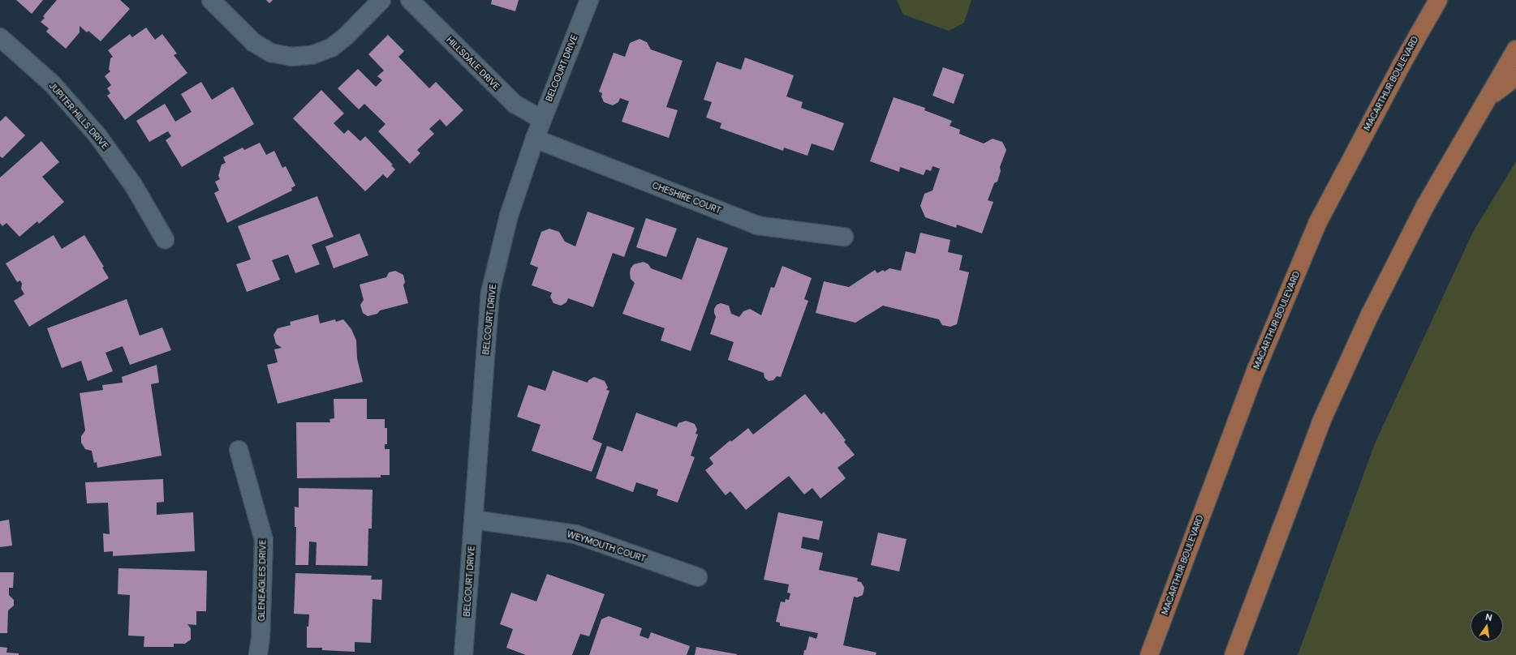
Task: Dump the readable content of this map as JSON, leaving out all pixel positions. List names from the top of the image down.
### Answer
{
  "streets": {
    "main road": ["MACARTHUR BOULEVARD"],
    "street": [
      "HILLSDALE DRIVE",
      "BELCOURT DRIVE",
      "JUPITER HILLS DRIVE",
      "CHESHIRE COURT",
      "WEYMOUTH COURT",
      "GLENEAGLES DRIVE"
    ]
  },
  "crossings": [
    ["HILLSDALE DRIVE", "BELCOURT DRIVE"],
    ["BELCOURT DRIVE", "CHESHIRE COURT"],
    ["BELCOURT DRIVE", "WEYMOUTH COURT"]
  ],
  "north": "top"
}
